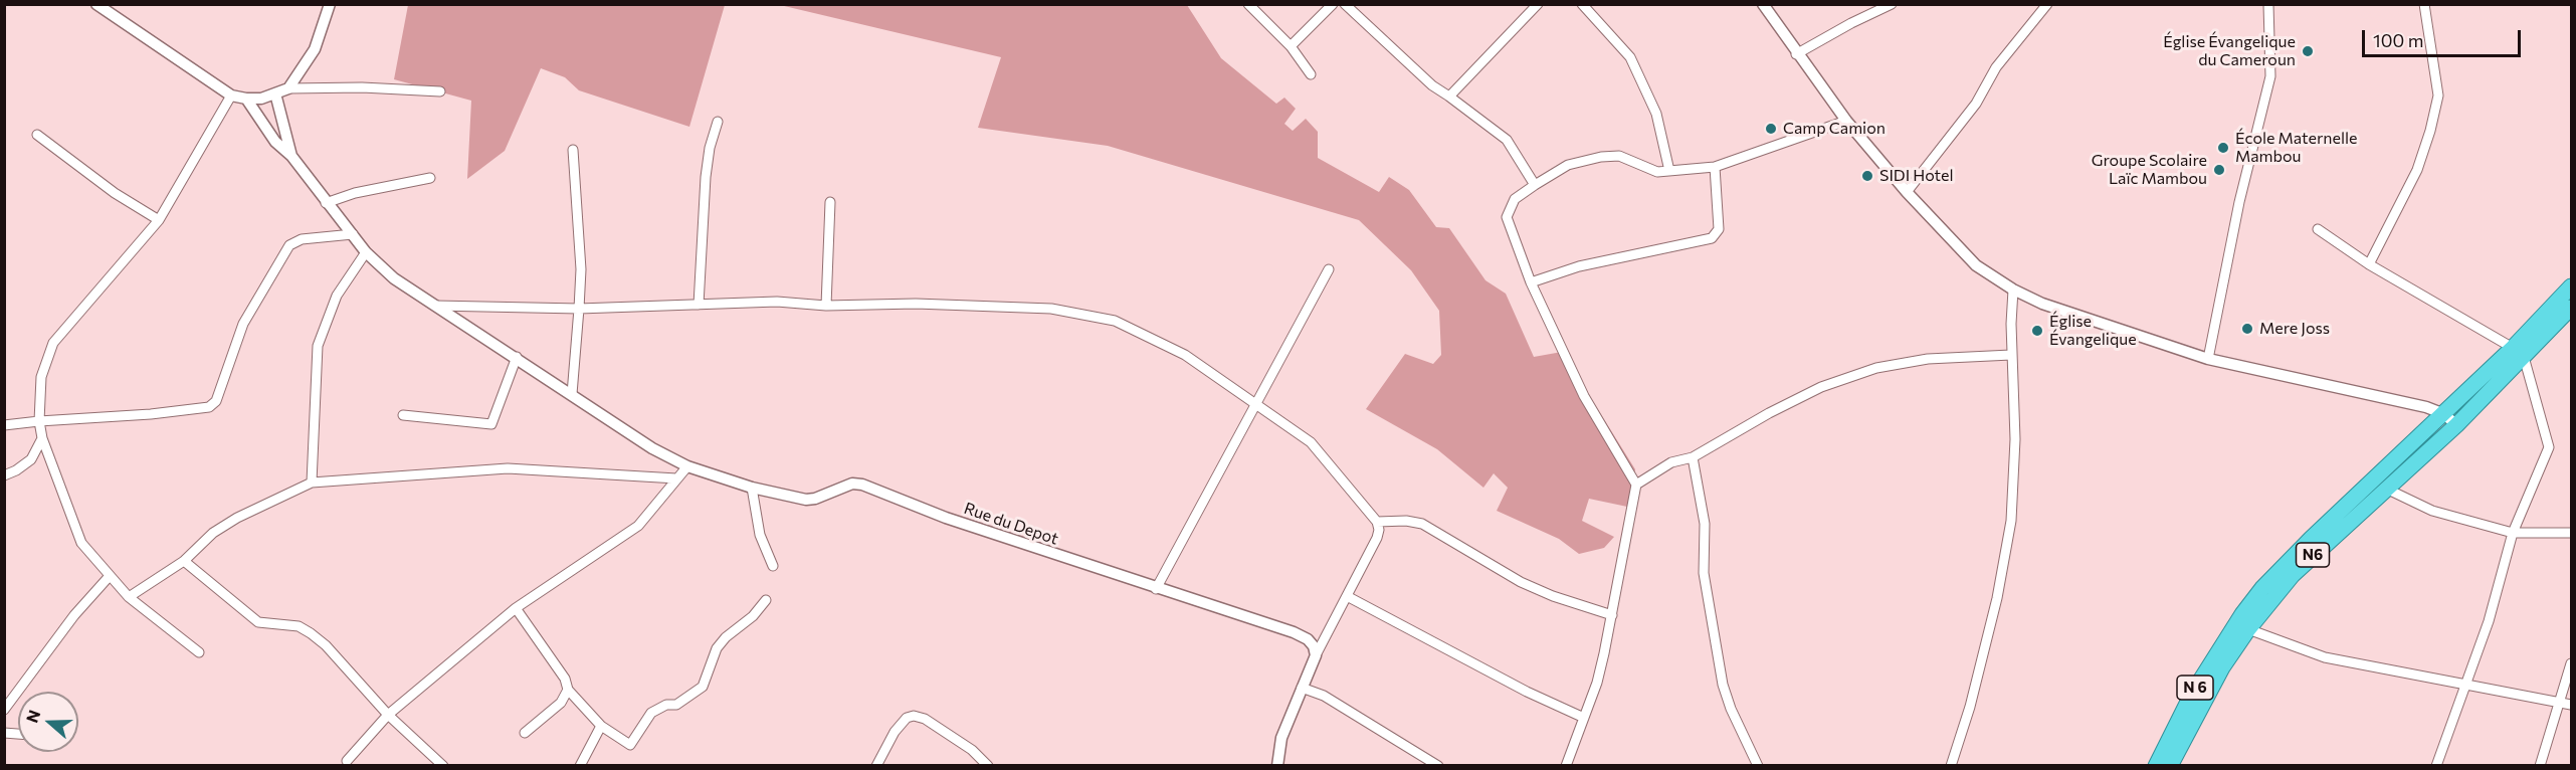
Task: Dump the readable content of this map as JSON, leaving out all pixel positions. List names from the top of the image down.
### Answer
{
  "streets": {
    "highway": ["N6", "N 6"],
    "street": ["Rue du Depot"]
  },
  "crossings": [
    ["N6", "N 6"]
  ],
  "places": [
    "Église Évangelique du Cameroun",
    "Camp Camion",
    "École Maternelle Mambou",
    "Groupe Scolaire Laïc Mambou",
    "SIDI Hotel",
    "Mere Joss",
    "Église Évangelique"
  ],
  "scale_bar": "100 m",
  "north": "left"
}
